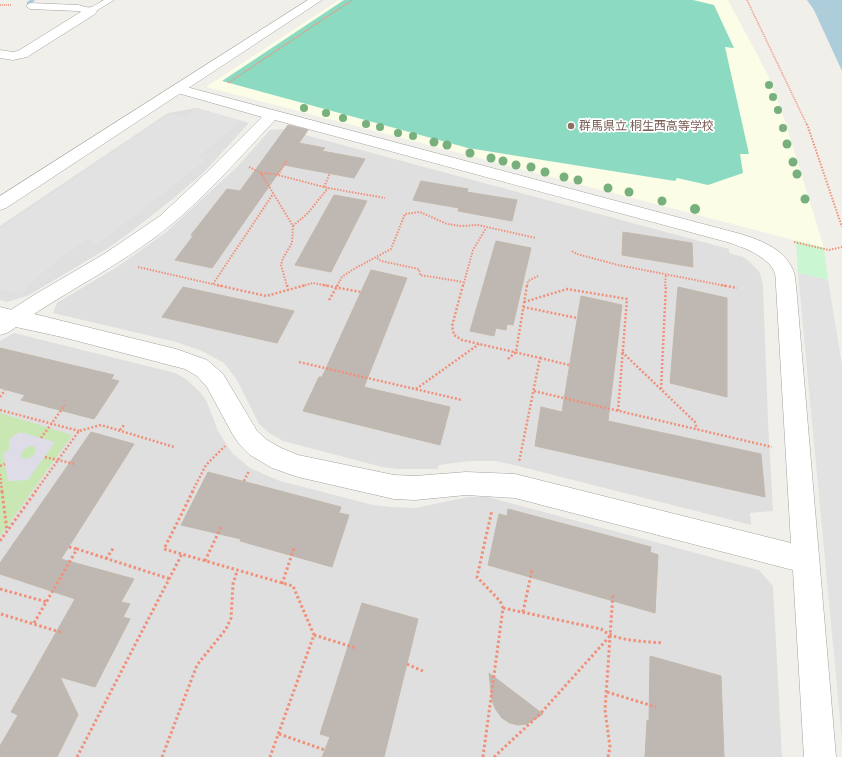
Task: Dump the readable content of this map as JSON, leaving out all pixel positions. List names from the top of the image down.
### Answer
{
  "places": ["群馬県立 桐生西高等学校"]
}
